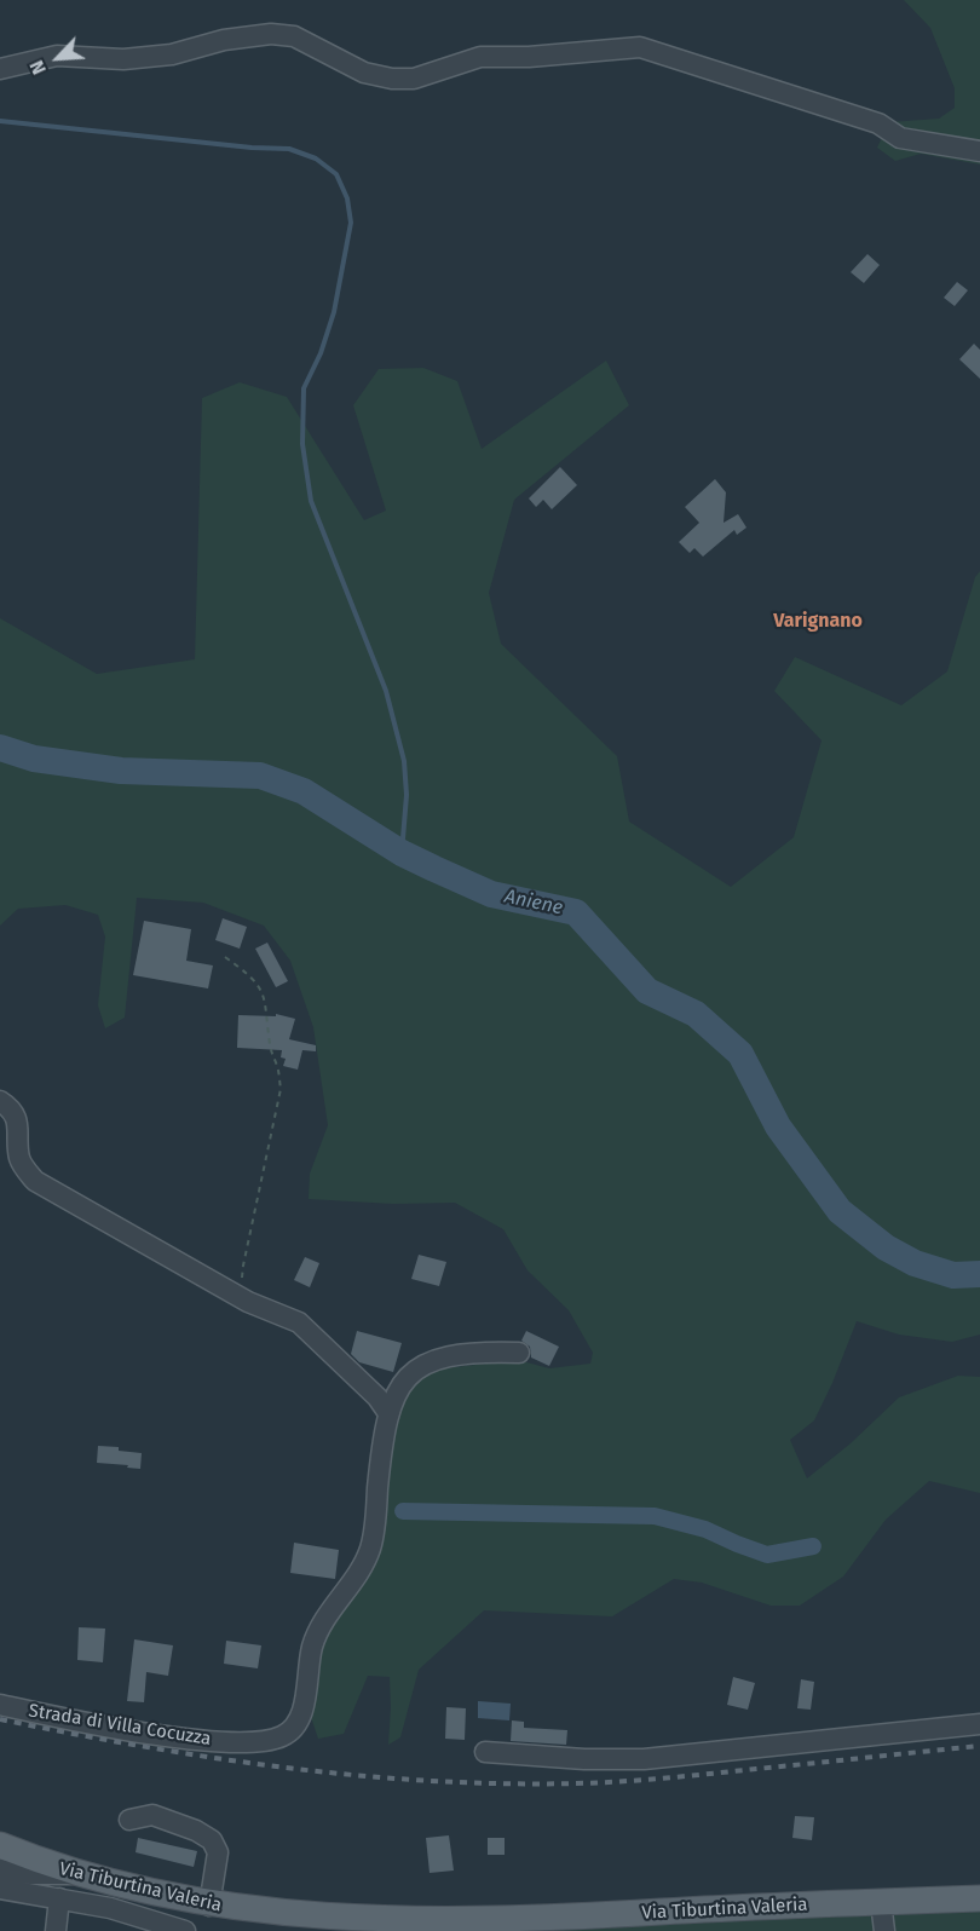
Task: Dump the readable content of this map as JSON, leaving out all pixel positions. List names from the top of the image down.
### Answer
{
  "streets": {
    "main road": ["Via Tiburtina Valeria"],
    "street": ["Strada di Villa Cocuzza"]
  },
  "districts": ["Varignano"],
  "water": ["Aniene"],
  "north": "bottom left"
}
